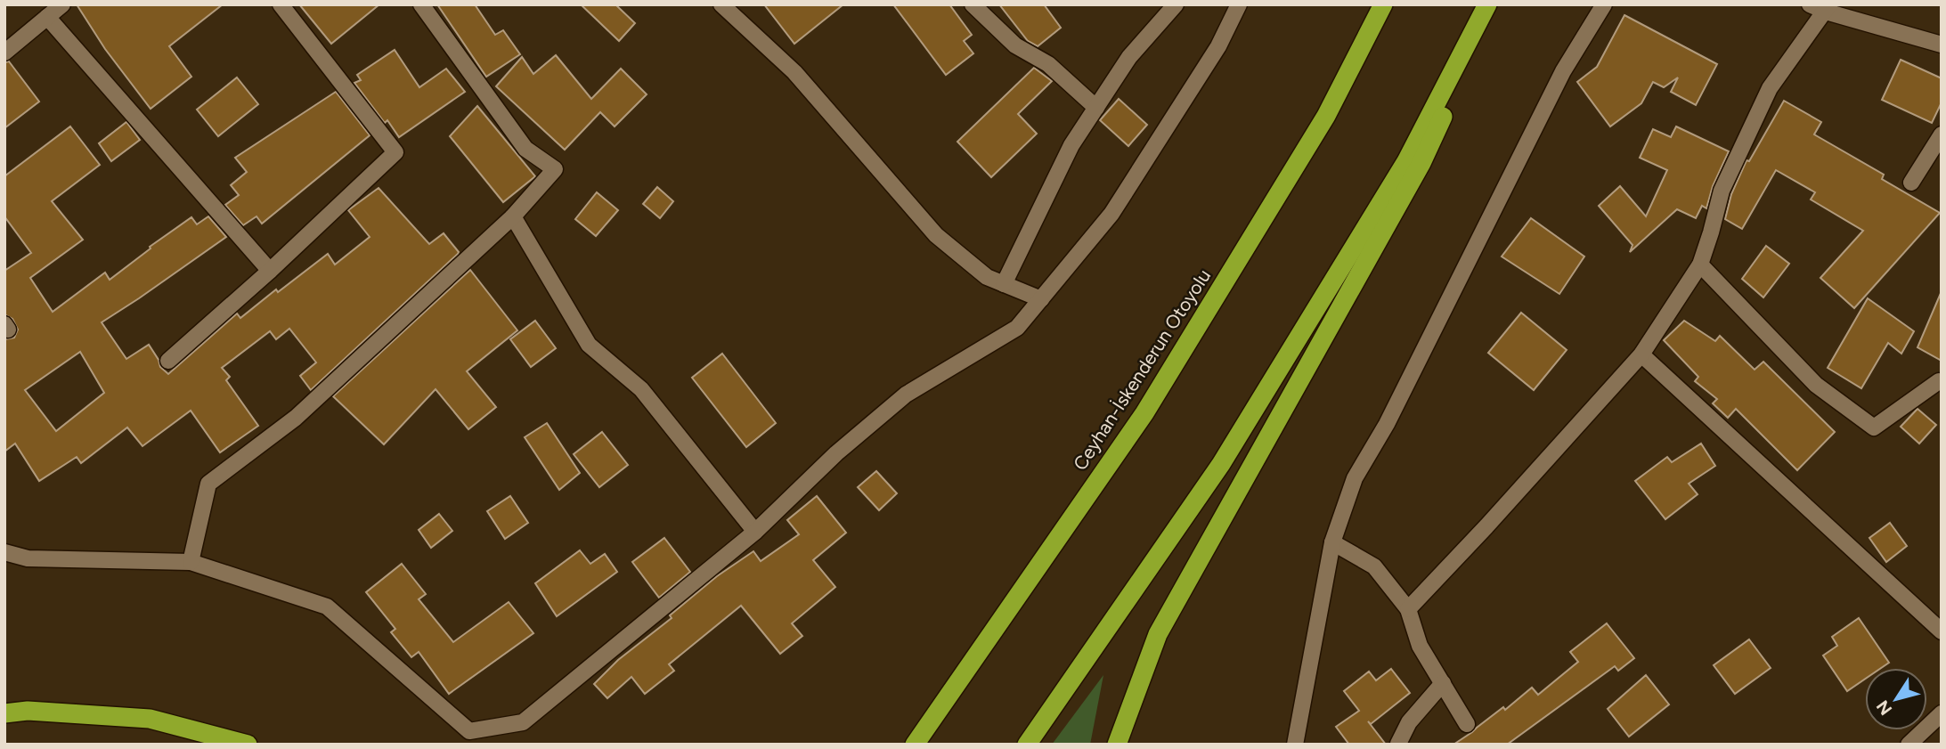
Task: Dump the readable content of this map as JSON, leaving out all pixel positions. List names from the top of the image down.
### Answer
{
  "streets": {
    "highway": ["Ceyhan-İskenderun Otoyolu"]
  },
  "north": "bottom left"
}
